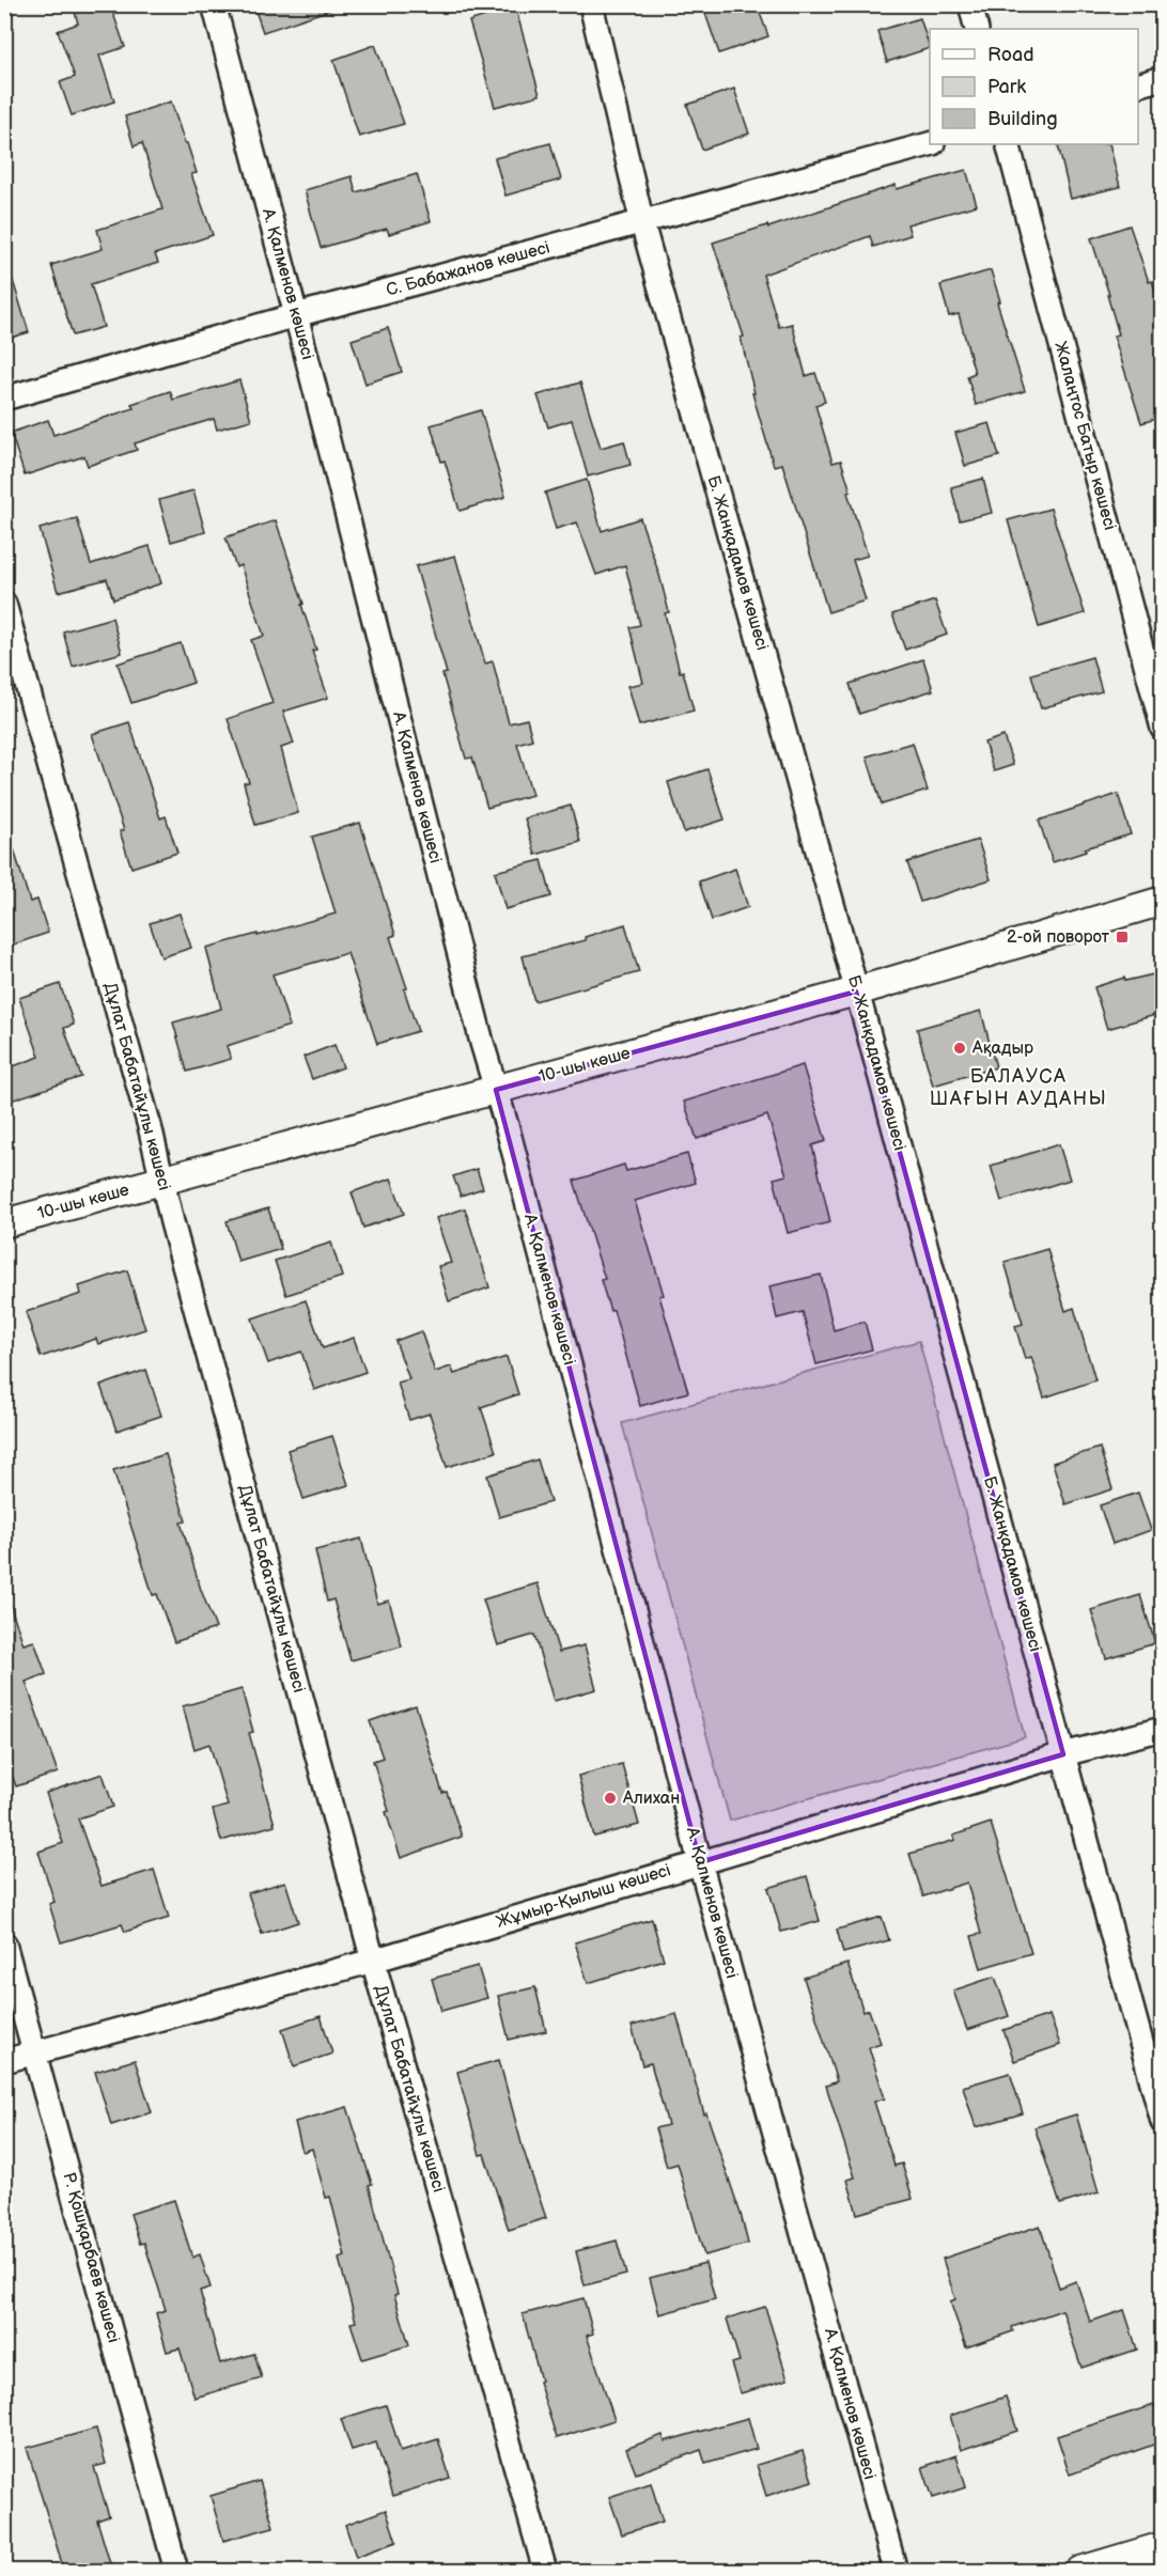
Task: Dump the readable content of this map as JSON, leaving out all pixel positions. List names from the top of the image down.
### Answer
{
  "streets": {
    "street": [
      "С. Бабажанов көшесі",
      "А. Қалменов көшесі",
      "Жалаңтос Батыр көшесі",
      "Б. Жанқадамов көшесі",
      "10-шы көше",
      "Дұлат Бабатайұлы көшесі",
      "Жұмыр-Қылыш көшесі",
      "Р. Қошқарбаев көшесі"
    ]
  },
  "crossings": [
    ["С. Бабажанов көшесі", "А. Қалменов көшесі"],
    ["С. Бабажанов көшесі", "Б. Жанқадамов көшесі"],
    ["А. Қалменов көшесі", "10-шы көше"],
    ["А. Қалменов көшесі", "Жұмыр-Қылыш көшесі"],
    ["Б. Жанқадамов көшесі", "10-шы көше"],
    ["Б. Жанқадамов көшесі", "Жұмыр-Қылыш көшесі"],
    ["10-шы көше", "Дұлат Бабатайұлы көшесі"],
    ["Дұлат Бабатайұлы көшесі", "Жұмыр-Қылыш көшесі"],
    ["Жұмыр-Қылыш көшесі", "Р. Қошқарбаев көшесі"]
  ],
  "districts": ["БАЛАУСА ШАҒЫН АУДАНЫ"],
  "places": {
    "transit": ["2-ой поворот"],
    "other": ["Ақадыр", "Алихан"]
  },
  "legend": ["Road", "Park", "Building"]
}
